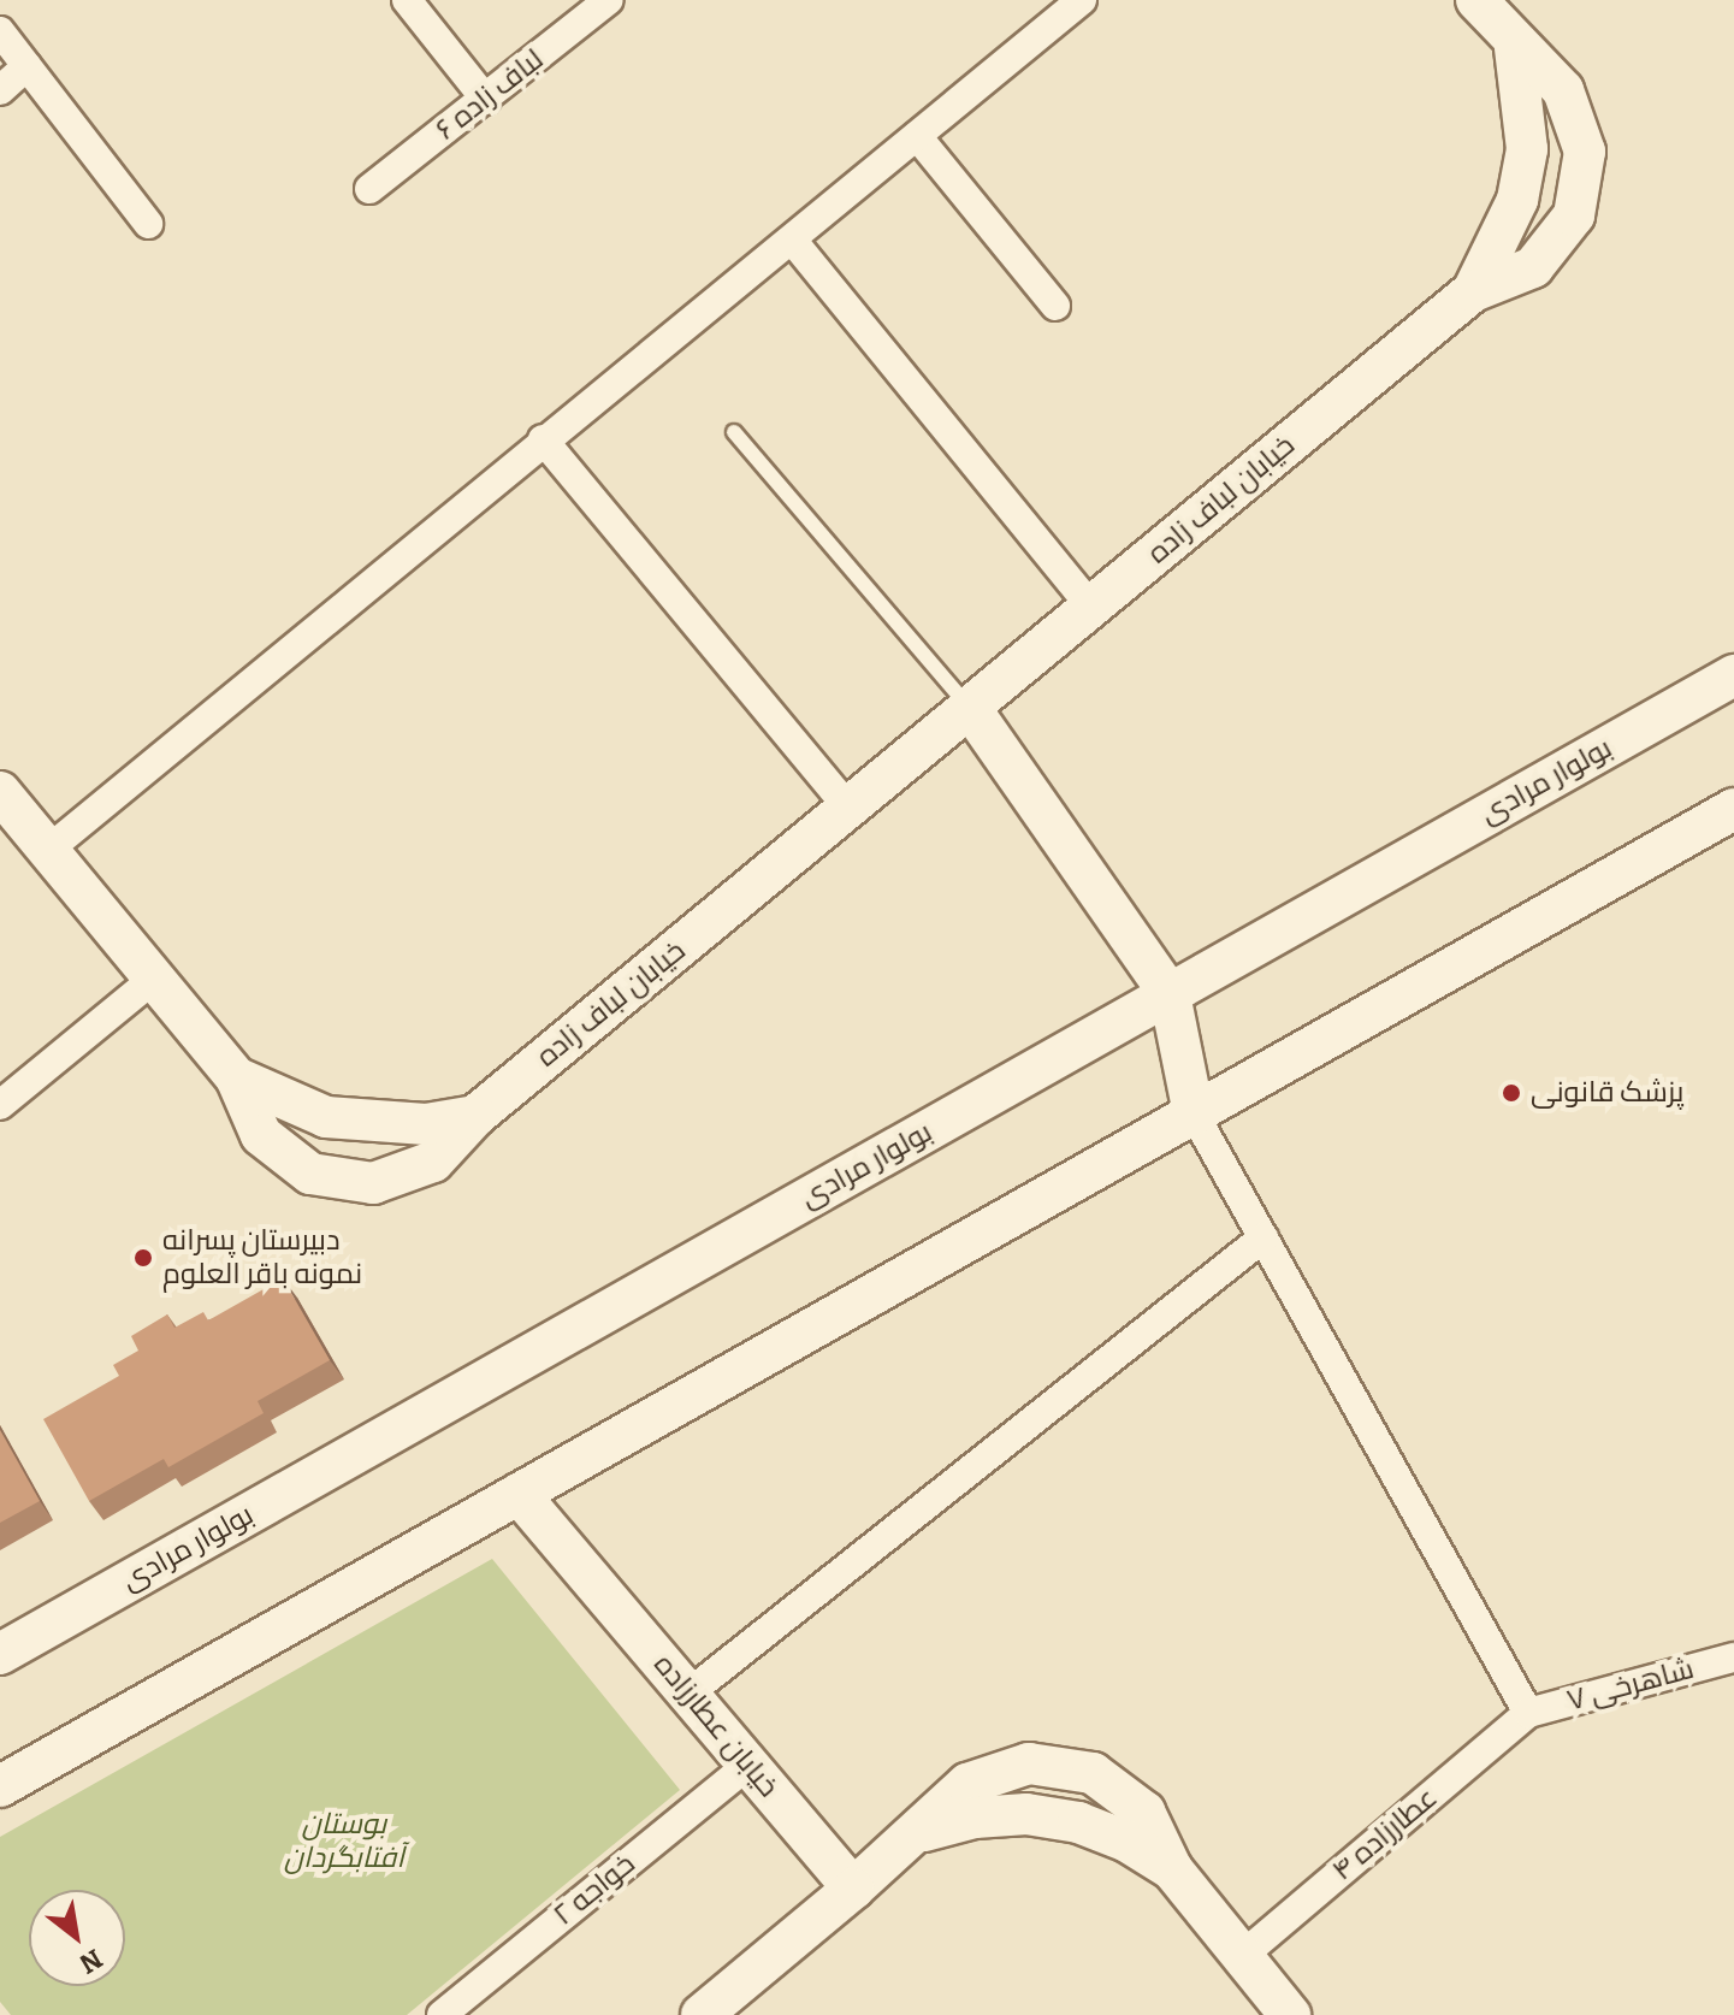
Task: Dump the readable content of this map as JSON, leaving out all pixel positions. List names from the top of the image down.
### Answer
{
  "streets": {
    "street": [
      "لباف زاده ۶",
      "خیابان لباف زاده",
      "بولوار مرادی",
      "شاهرخی ۷",
      "خیابان عطارزاده",
      "عطارزاده ۴",
      "خواجه ۲"
    ]
  },
  "crossings": [
    ["شاهرخی ۷", "عطارزاده ۴"],
    ["خیابان عطارزاده", "خواجه ۲"]
  ],
  "parks": ["بوستان آفتابگردان"],
  "places": ["پزشک قانونی", "دبیرستان پسرانه نمونه باقر العلوم"],
  "north": "bottom right"
}
